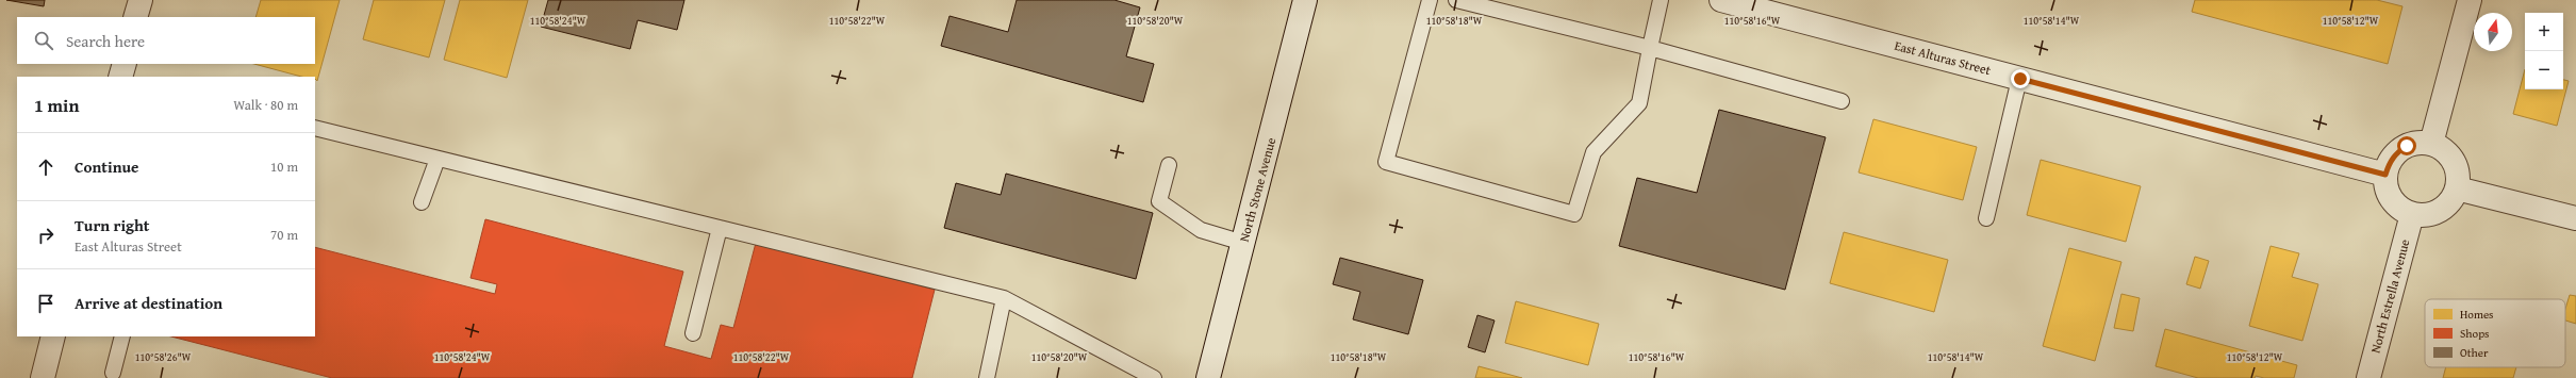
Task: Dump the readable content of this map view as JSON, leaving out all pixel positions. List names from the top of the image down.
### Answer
{
  "streets": {
    "street": ["East Alturas Street", "North Stone Avenue", "North Estrella Avenue"]
  },
  "crossings": [
    ["East Alturas Street", "North Estrella Avenue"]
  ],
  "legend": ["Homes", "Shops", "Other"],
  "north": "top",
  "page": {
    "map_buttons": ["+", "−"],
    "search": "Search here",
    "heading": ["1 min", "Walk · 80 m"],
    "list": [
      ["Continue", "10 m"],
      ["Turn right", "East Alturas Street", "70 m"],
      "Arrive at destination"
    ]
  },
  "coordinates": [
    "110°58'24\"W",
    "110°58'22\"W",
    "110°58'16\"W",
    "110°58'14\"W",
    "110°58'12\"W",
    "110°58'20\"W",
    "110°58'18\"W",
    "110°58'26\"W"
  ]
}
